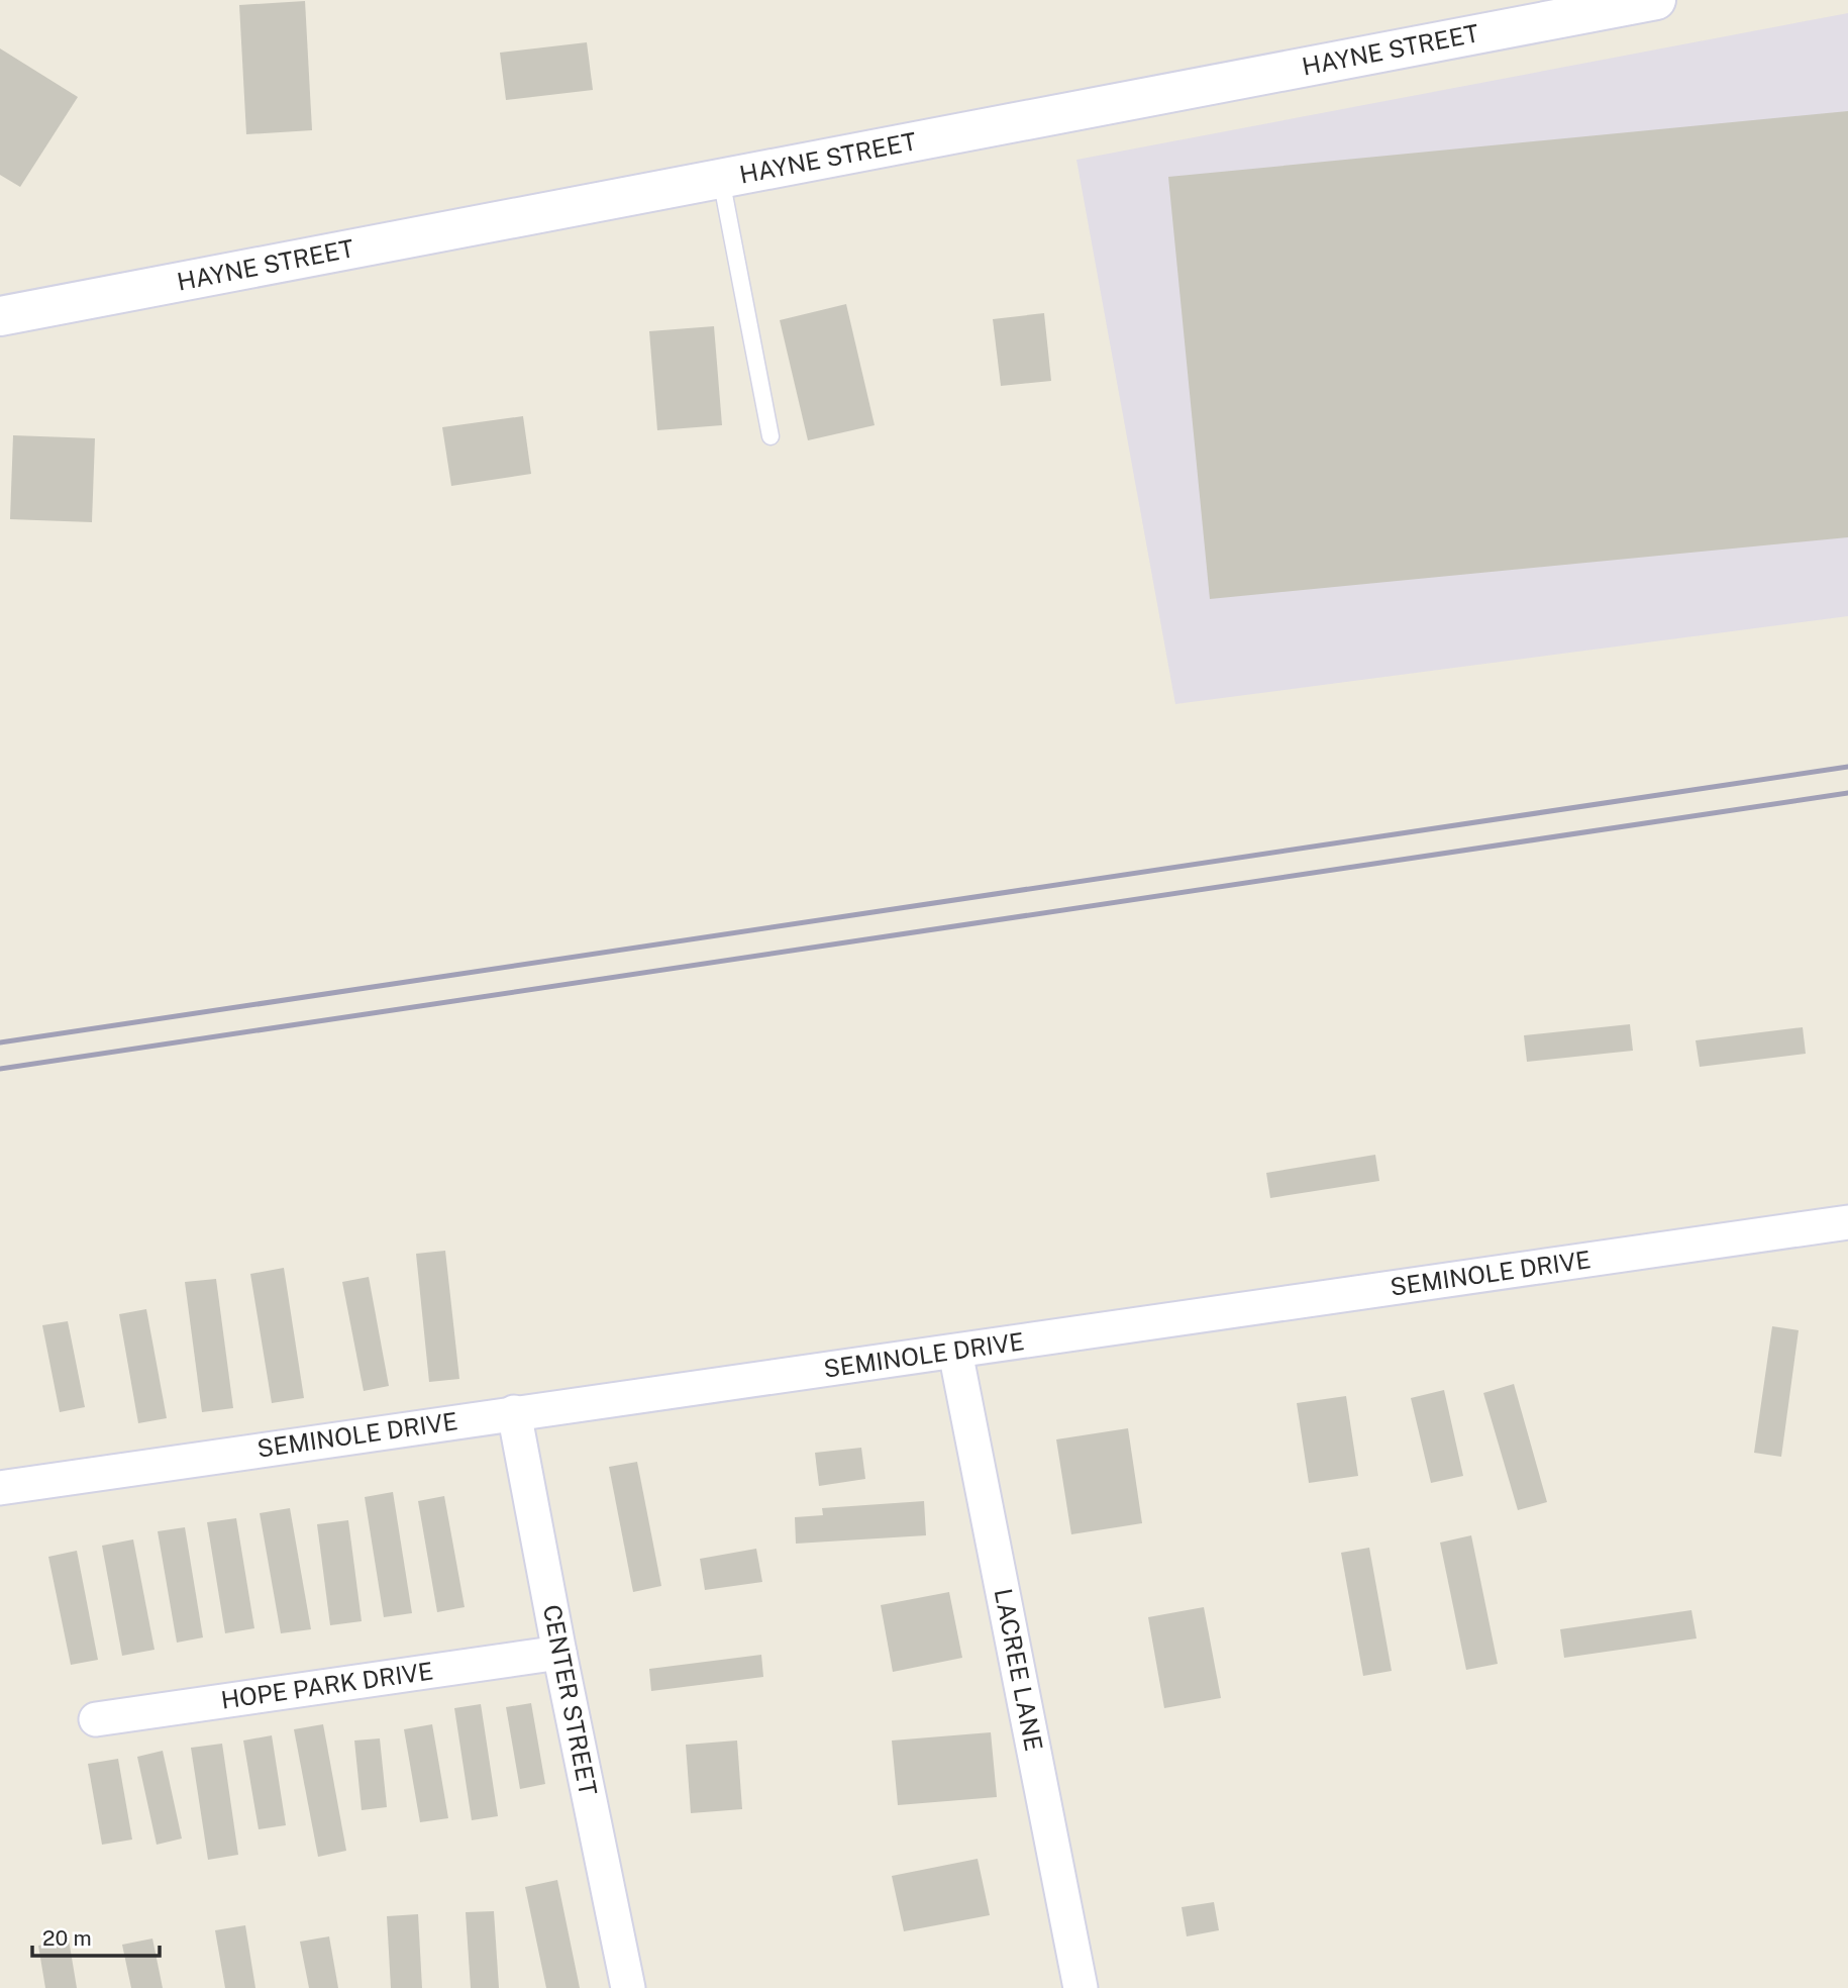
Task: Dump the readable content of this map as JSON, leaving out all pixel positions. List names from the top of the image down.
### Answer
{
  "streets": {
    "street": [
      "HAYNE STREET",
      "SEMINOLE DRIVE",
      "LACREE LANE",
      "HOPE PARK DRIVE",
      "CENTER STREET"
    ]
  },
  "crossings": [
    ["SEMINOLE DRIVE", "LACREE LANE"],
    ["SEMINOLE DRIVE", "CENTER STREET"],
    ["HOPE PARK DRIVE", "CENTER STREET"]
  ],
  "scale_bar": "20 m"
}
